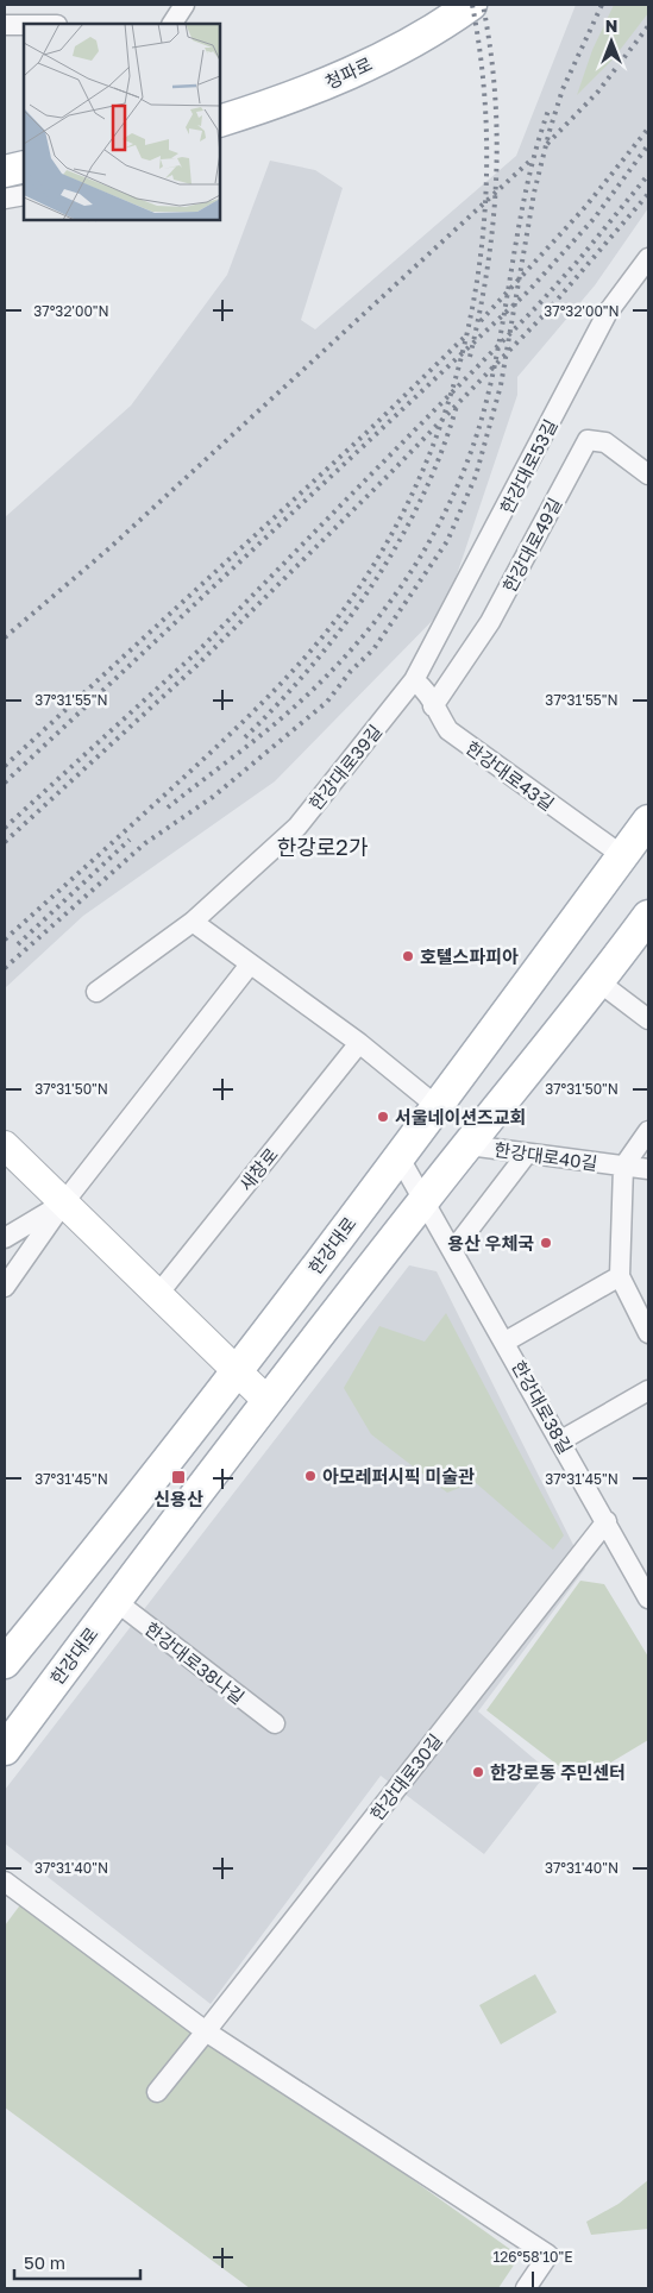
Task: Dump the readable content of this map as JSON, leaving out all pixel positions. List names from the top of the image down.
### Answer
{
  "streets": {
    "main road": ["청파로", "한강대로"],
    "street": [
      "한강대로53길",
      "한강대로49길",
      "한강대로39길",
      "한강대로43길",
      "한강대로40길",
      "새창로",
      "한강대로38길",
      "한강대로38나길",
      "한강대로30길"
    ]
  },
  "crossings": [
    ["한강대로53길", "한강대로39길"],
    ["한강대로53길", "한강대로43길"],
    ["한강대로49길", "한강대로43길"],
    ["한강대로39길", "한강대로43길"],
    ["한강대로43길", "한강대로"],
    ["한강대로40길", "한강대로"],
    ["한강대로", "한강대로38길"],
    ["한강대로", "한강대로38나길"],
    ["한강대로38길", "한강대로30길"]
  ],
  "districts": ["한강로2가"],
  "places": {
    "other": [
      "호텔스파피아",
      "서울네이션즈교회",
      "용산 우체국",
      "아모레퍼시픽 미술관",
      "한강로동 주민센터"
    ],
    "transit": ["신용산"]
  },
  "scale_bar": "50 m",
  "north": "top",
  "coordinates": [
    "37°32'00\"N",
    "37°31'55\"N",
    "37°31'50\"N",
    "37°31'45\"N",
    "37°31'40\"N",
    "126°58'10\"E"
  ]
}
